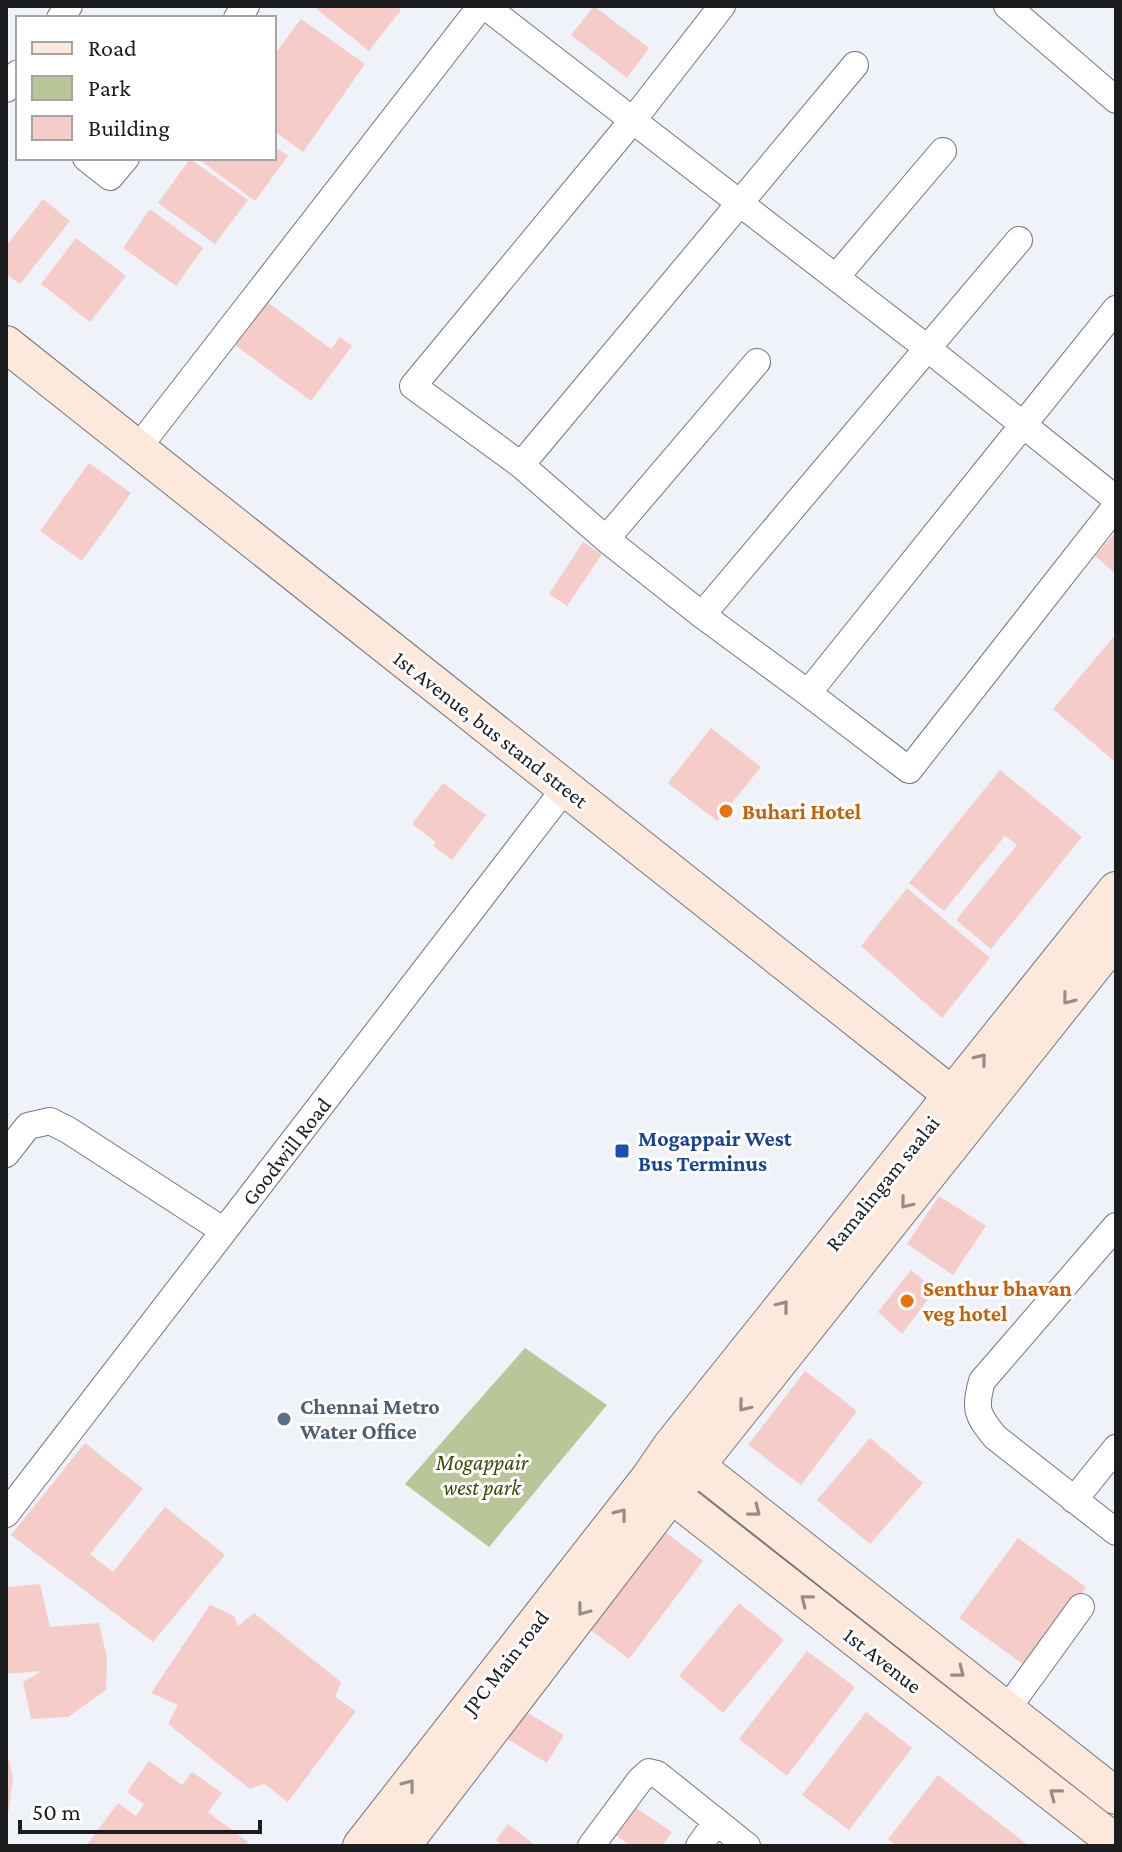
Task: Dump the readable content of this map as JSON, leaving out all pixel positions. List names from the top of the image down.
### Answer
{
  "streets": {
    "main road": [
      "1st Avenue, bus stand street",
      "Ramalingam saalai",
      "1st Avenue",
      "JPC Main road"
    ],
    "street": ["Goodwill Road"]
  },
  "crossings": [
    ["1st Avenue, bus stand street", "Goodwill Road"],
    ["1st Avenue, bus stand street", "Ramalingam saalai"],
    ["1st Avenue", "JPC Main road"]
  ],
  "parks": ["Mogappair west park"],
  "places": {
    "other": ["Buhari Hotel", "Senthur bhavan veg hotel", "Chennai Metro Water Office"],
    "transit": ["Mogappair West Bus Terminus"]
  },
  "legend": ["Road", "Park", "Building"],
  "scale_bar": "50 m"
}
